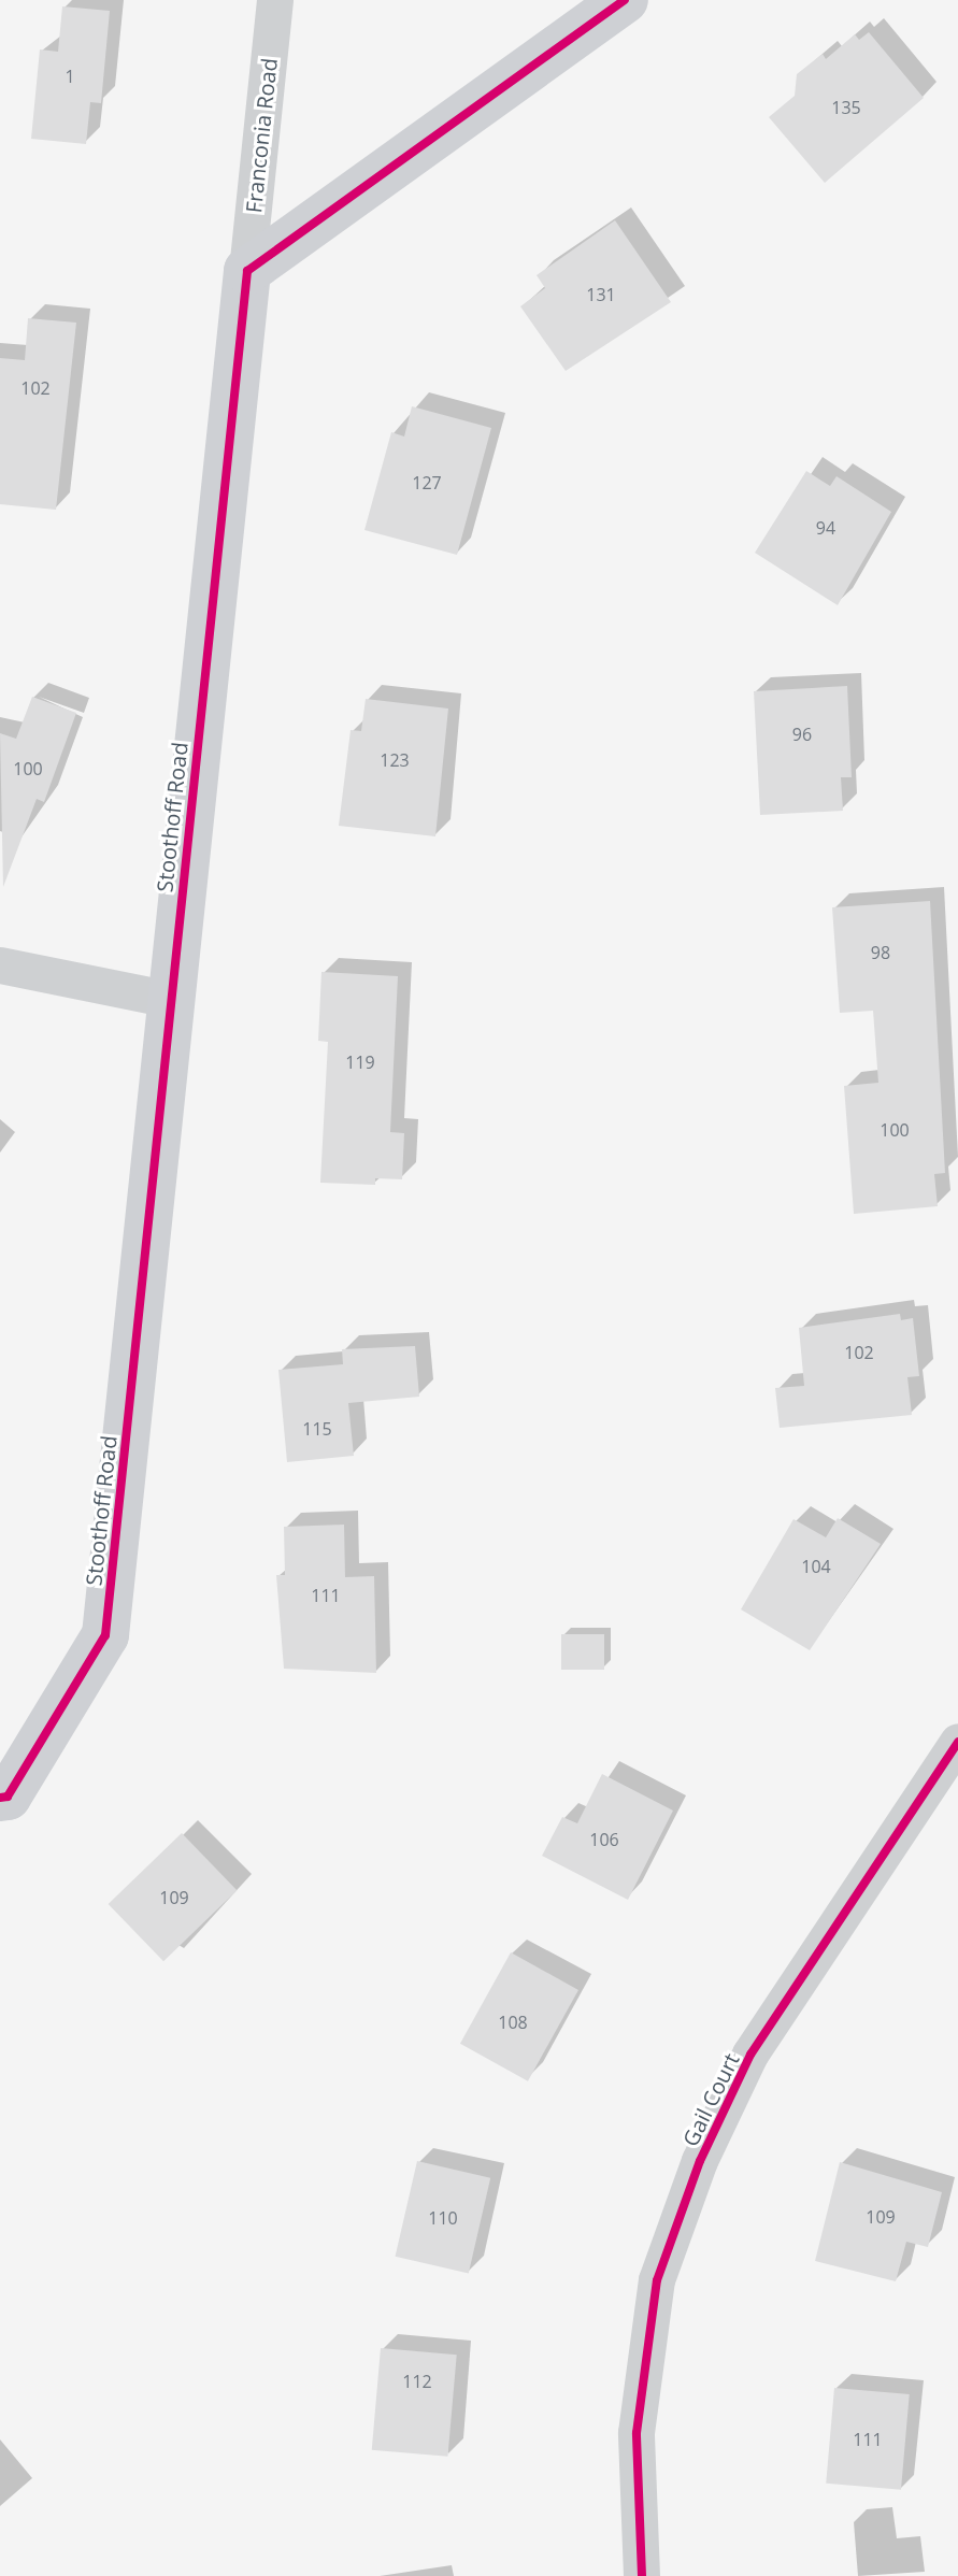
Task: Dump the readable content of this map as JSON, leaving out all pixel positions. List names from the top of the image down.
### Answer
{
  "streets": {
    "street": ["Franconia Road", "Stoothoff Road", "Gail Court"]
  },
  "crossings": [
    ["Franconia Road", "Stoothoff Road"]
  ],
  "house_numbers": [
    "1",
    "135",
    "131",
    "102",
    "127",
    "94",
    "96",
    "123",
    "100",
    "98",
    "119",
    "100",
    "102",
    "115",
    "104",
    "111",
    "106",
    "109",
    "108",
    "109",
    "110",
    "112",
    "111"
  ]
}
